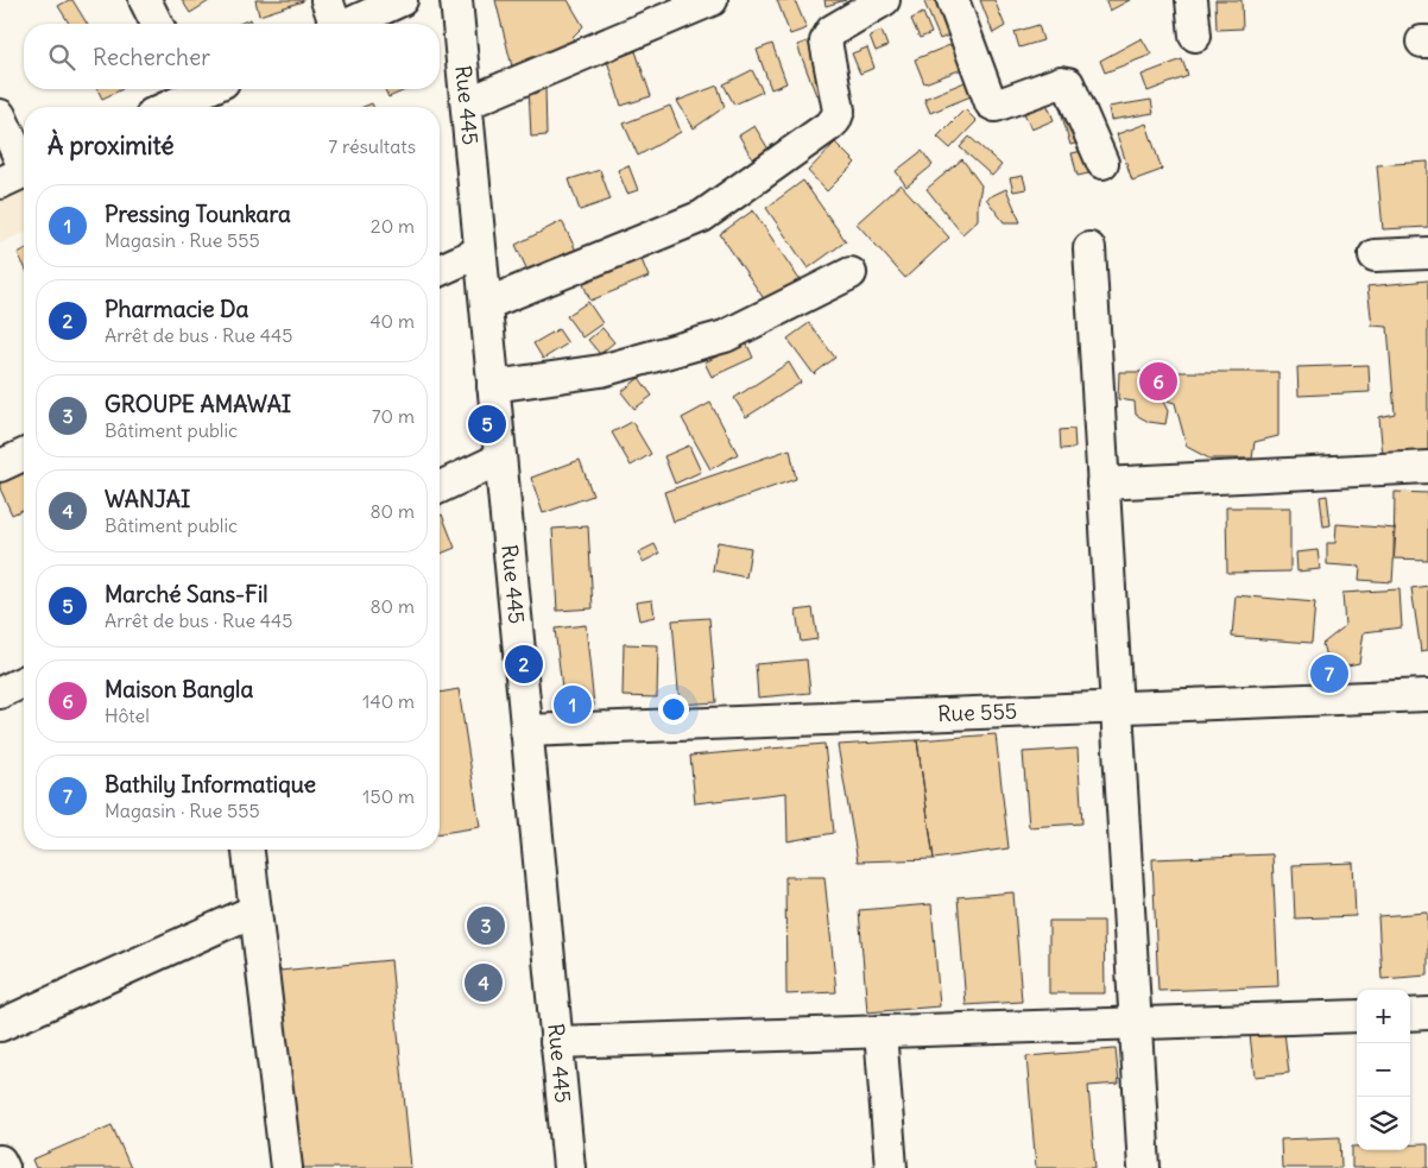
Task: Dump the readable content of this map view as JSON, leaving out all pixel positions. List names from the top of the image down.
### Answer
{
  "streets": {
    "street": ["Rue 445", "Rue 555"]
  },
  "crossings": [
    ["Rue 445", "Rue 555"]
  ],
  "page": {
    "search": "Rechercher",
    "heading": ["À proximité", "7 résultats"],
    "list": [
      {
        "mark": "1",
        "name": "Pressing Tounkara",
        "note": "Magasin · Rue 555",
        "value": "20 m"
      },
      {
        "mark": "2",
        "name": "Pharmacie Da",
        "note": "Arrêt de bus · Rue 445",
        "value": "40 m"
      },
      {
        "mark": "3",
        "name": "GROUPE AMAWAI",
        "note": "Bâtiment public",
        "value": "70 m"
      },
      {
        "mark": "4",
        "name": "WANJAI",
        "note": "Bâtiment public",
        "value": "80 m"
      },
      {
        "mark": "5",
        "name": "Marché Sans-Fil",
        "note": "Arrêt de bus · Rue 445",
        "value": "80 m"
      },
      {
        "mark": "6",
        "name": "Maison Bangla",
        "note": "Hôtel",
        "value": "140 m"
      },
      {
        "mark": "7",
        "name": "Bathily Informatique",
        "note": "Magasin · Rue 555",
        "value": "150 m"
      }
    ],
    "pins": [
      "6",
      "5",
      "2",
      "7",
      "1",
      "3",
      "4"
    ],
    "map_buttons": ["+", "−"]
  }
}
